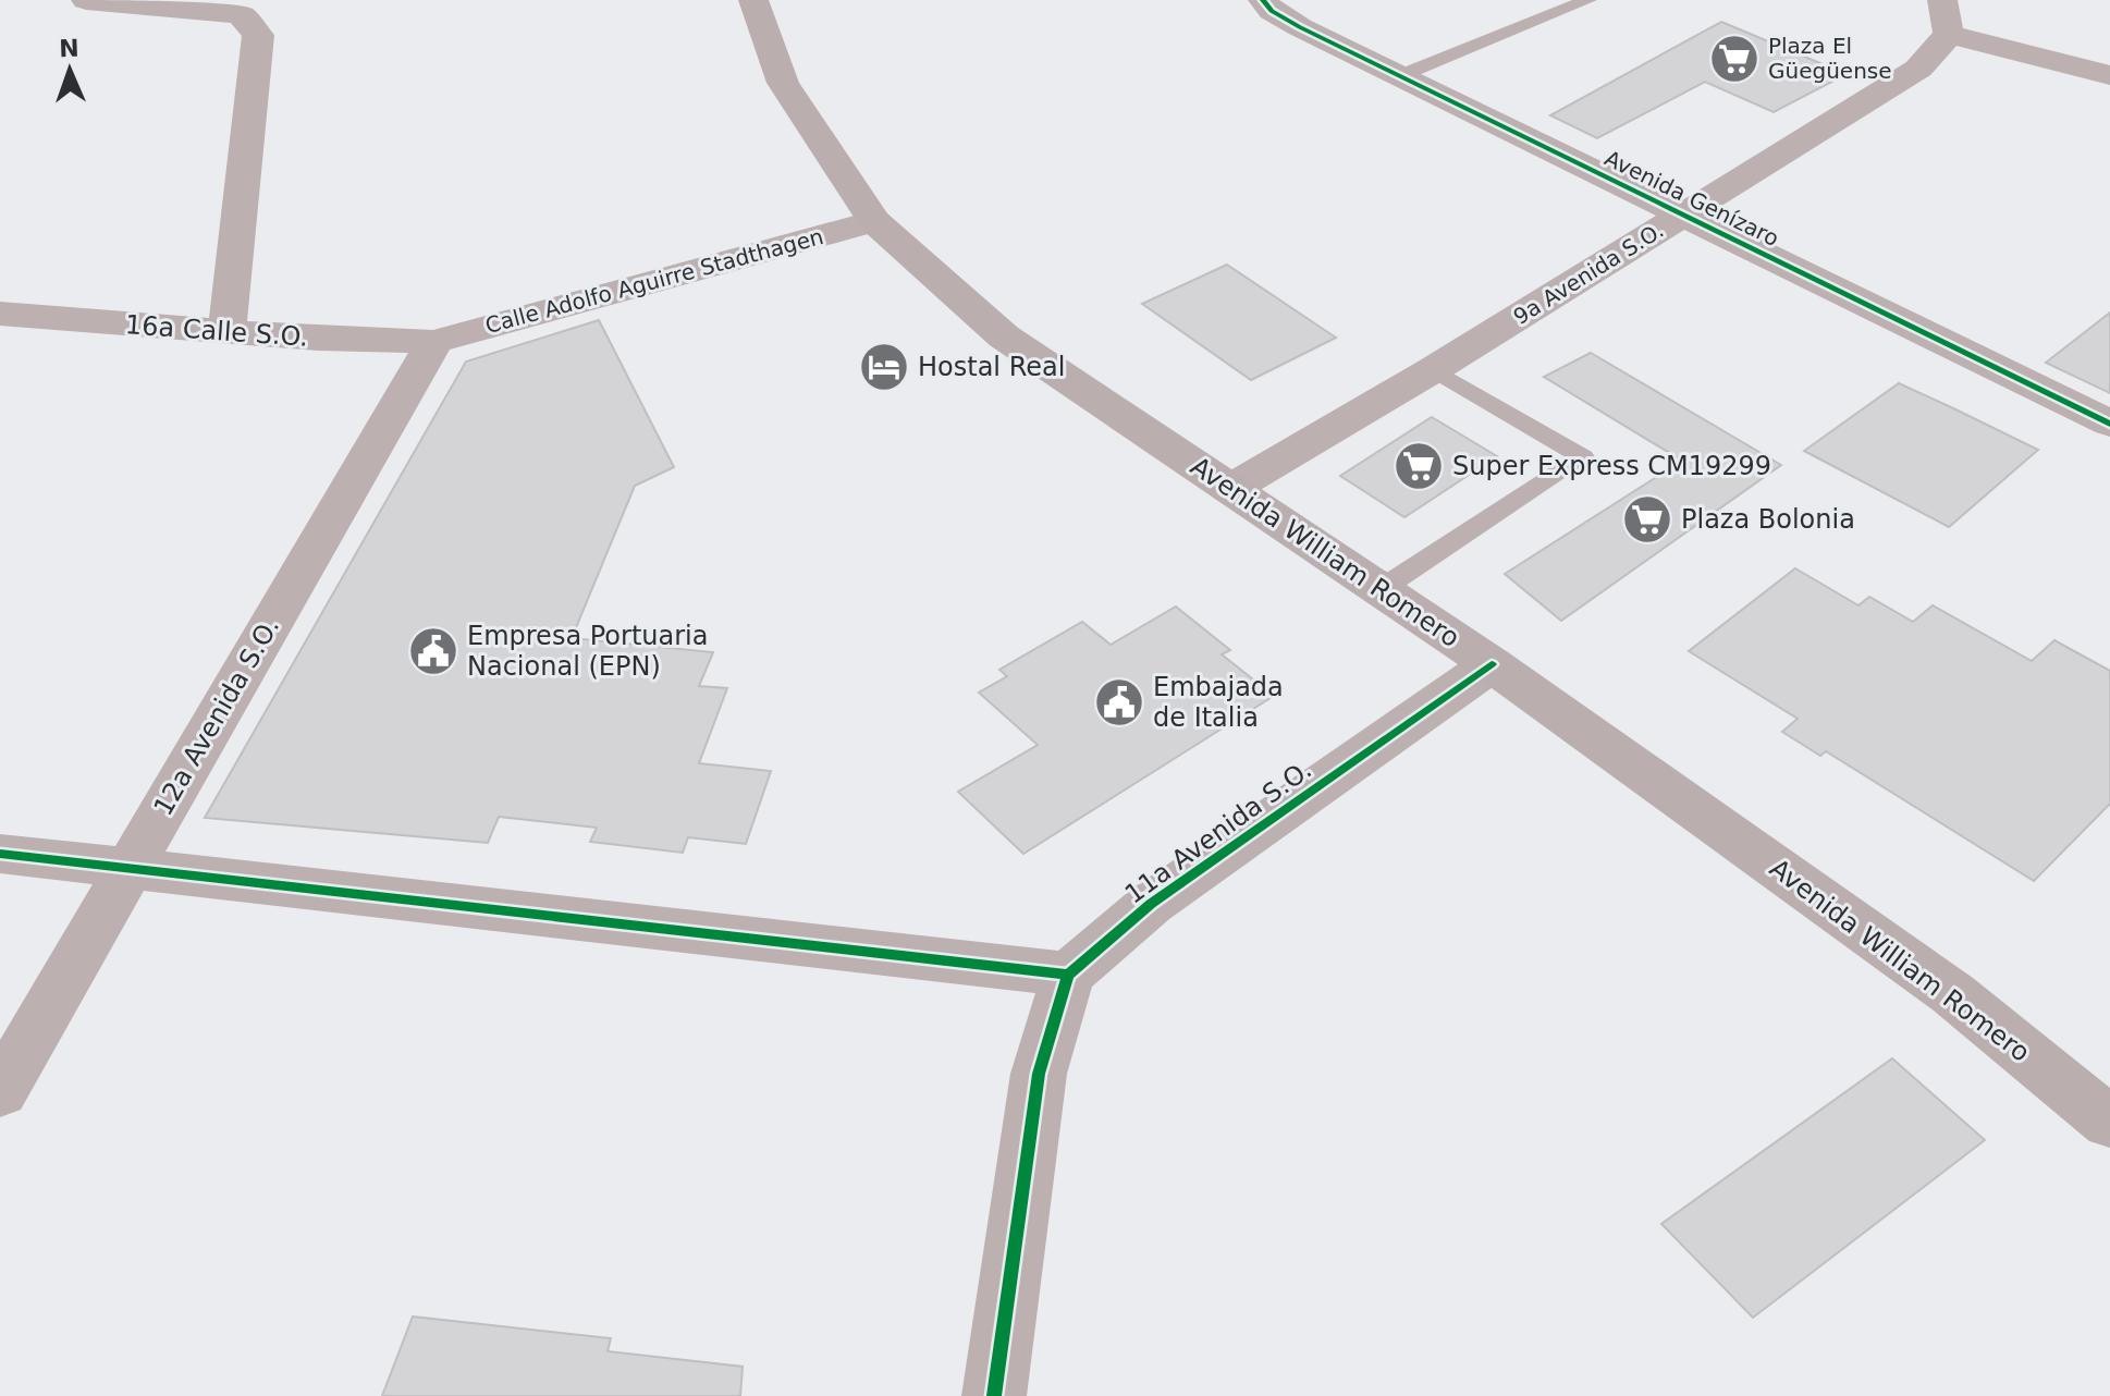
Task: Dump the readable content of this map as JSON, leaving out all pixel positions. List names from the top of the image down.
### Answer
{
  "streets": {
    "main road": ["Avenida William Romero"],
    "street": [
      "Avenida Genízaro",
      "9a Avenida S.O.",
      "Calle Adolfo Aguirre Stadthagen",
      "16a Calle S.O.",
      "12a Avenida S.O.",
      "11a Avenida S.O."
    ]
  },
  "crossings": [
    ["Avenida Genízaro", "9a Avenida S.O."],
    ["9a Avenida S.O.", "Avenida William Romero"],
    ["Calle Adolfo Aguirre Stadthagen", "16a Calle S.O."],
    ["Calle Adolfo Aguirre Stadthagen", "Avenida William Romero"],
    ["Calle Adolfo Aguirre Stadthagen", "12a Avenida S.O."],
    ["16a Calle S.O.", "12a Avenida S.O."],
    ["Avenida William Romero", "11a Avenida S.O."]
  ],
  "places": {
    "supermarket": ["Plaza El Güegüense", "Super Express CM19299", "Plaza Bolonia"],
    "hotel": ["Hostal Real"],
    "public building": ["Empresa Portuaria Nacional (EPN)", "Embajada de Italia"]
  },
  "north": "top"
}
